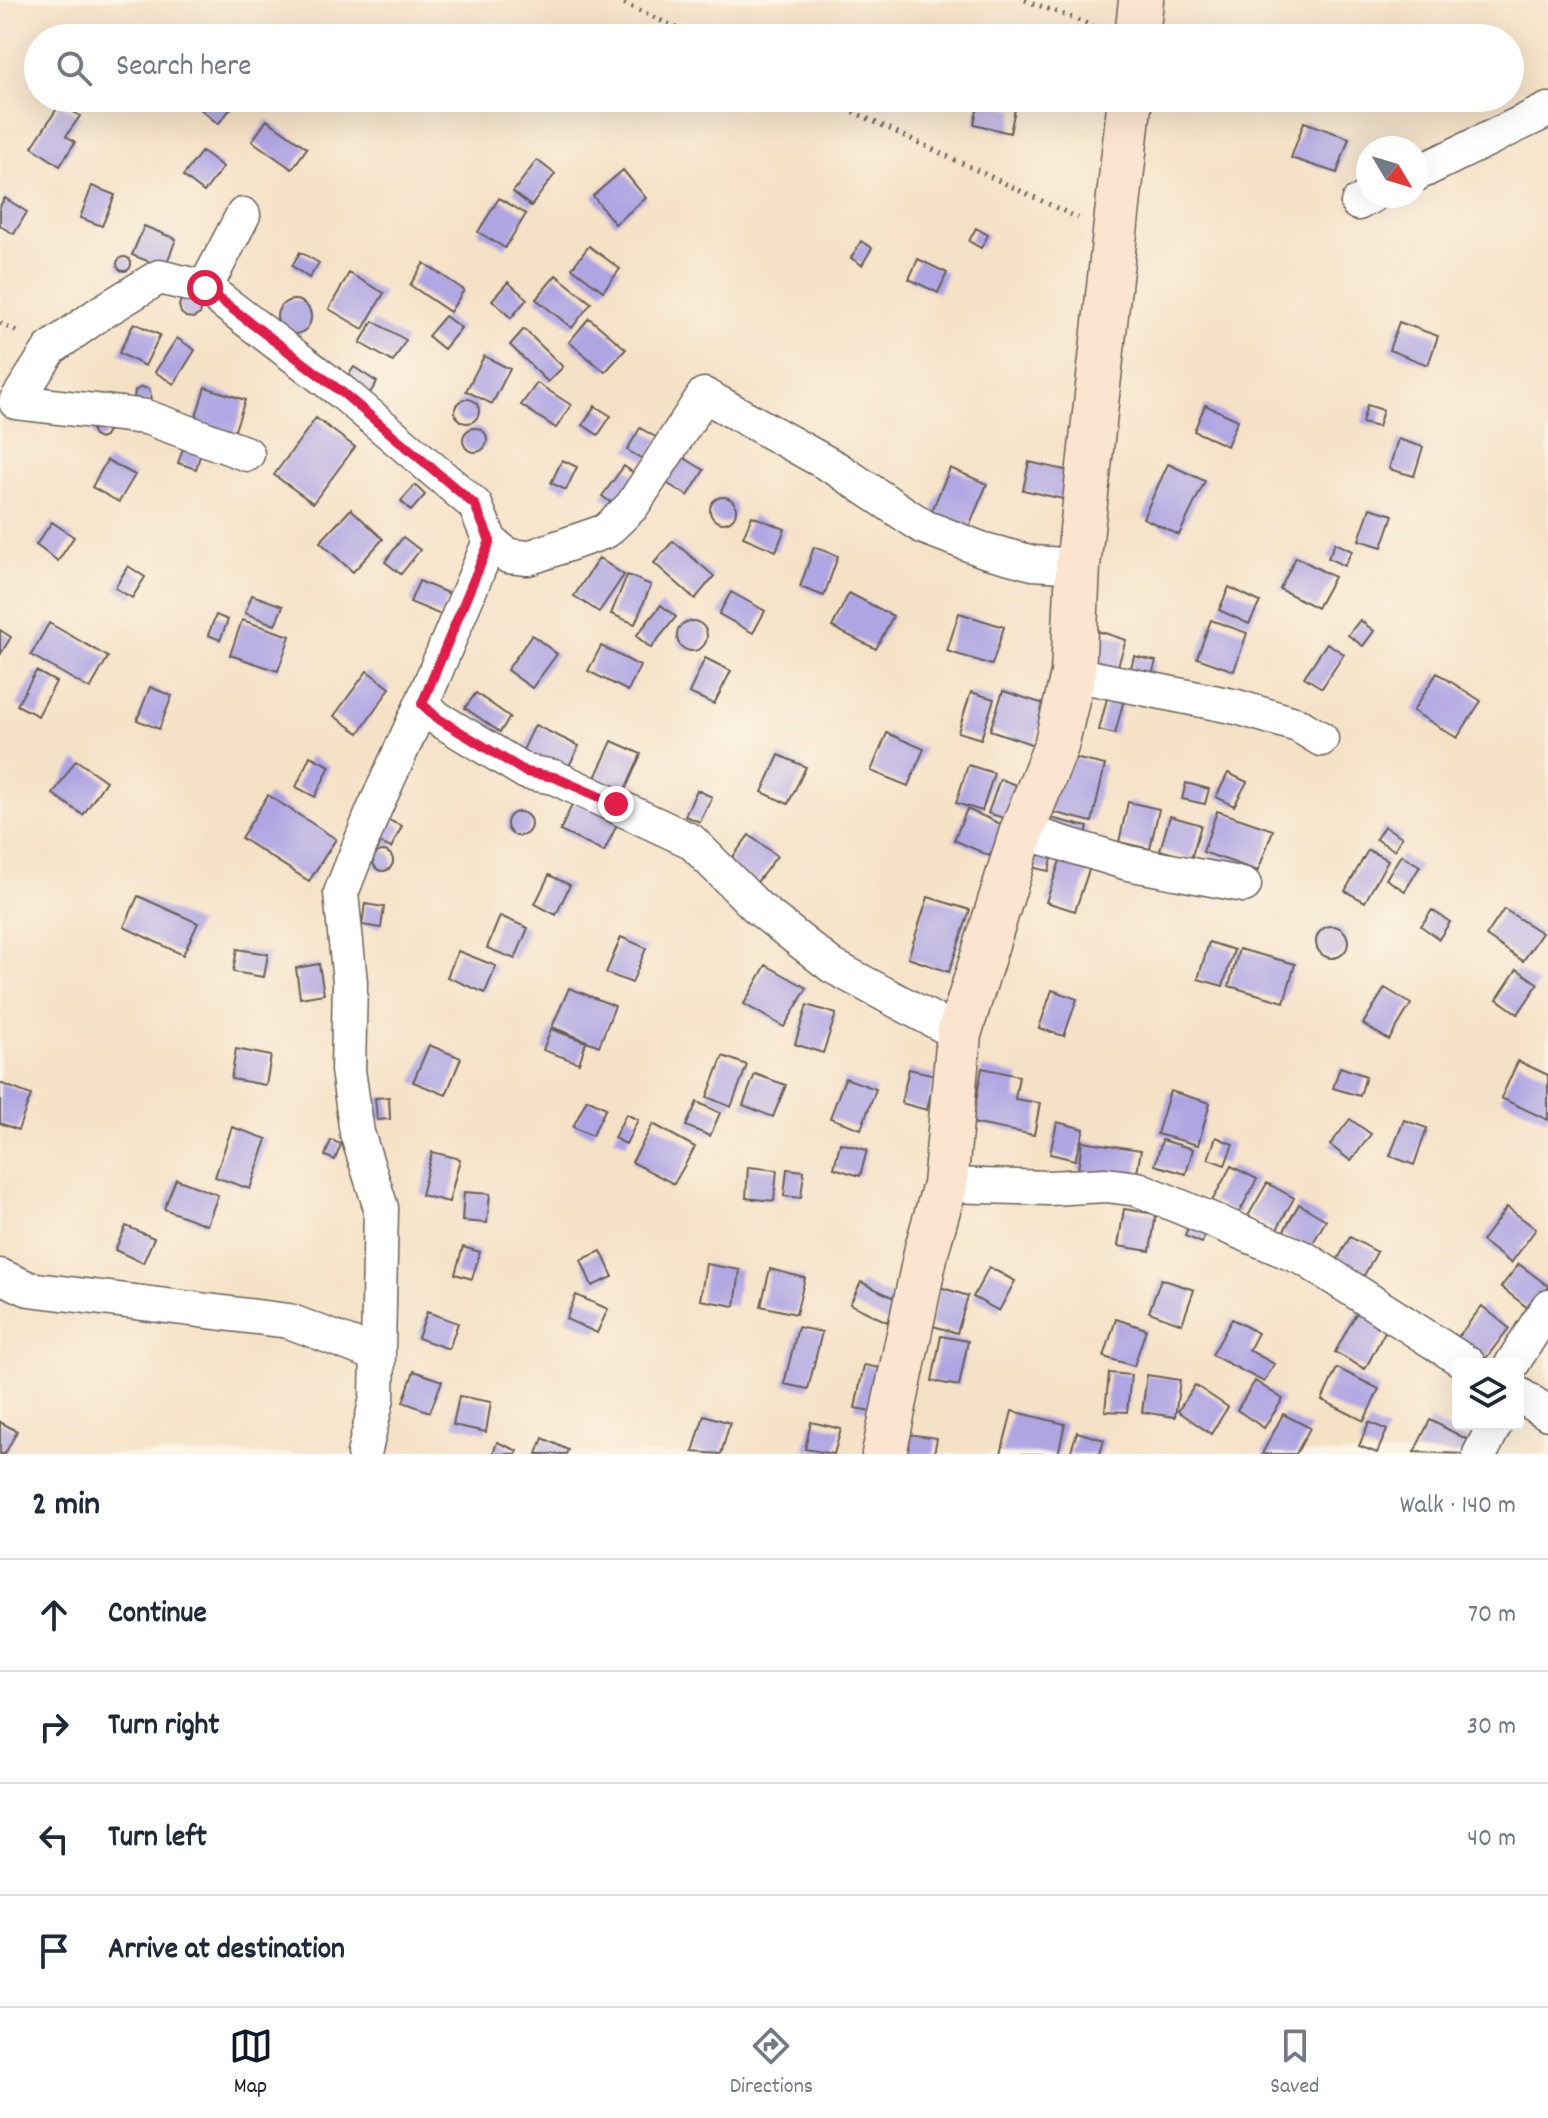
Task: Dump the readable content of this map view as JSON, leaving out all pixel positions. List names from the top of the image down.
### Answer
{
  "north": "bottom right",
  "page": {
    "search": "Search here",
    "heading": ["2 min", "Walk · 140 m"],
    "list": [
      ["Continue", "70 m"],
      ["Turn right", "30 m"],
      ["Turn left", "40 m"],
      "Arrive at destination"
    ],
    "nav": ["Map", "Directions", "Saved"]
  }
}
